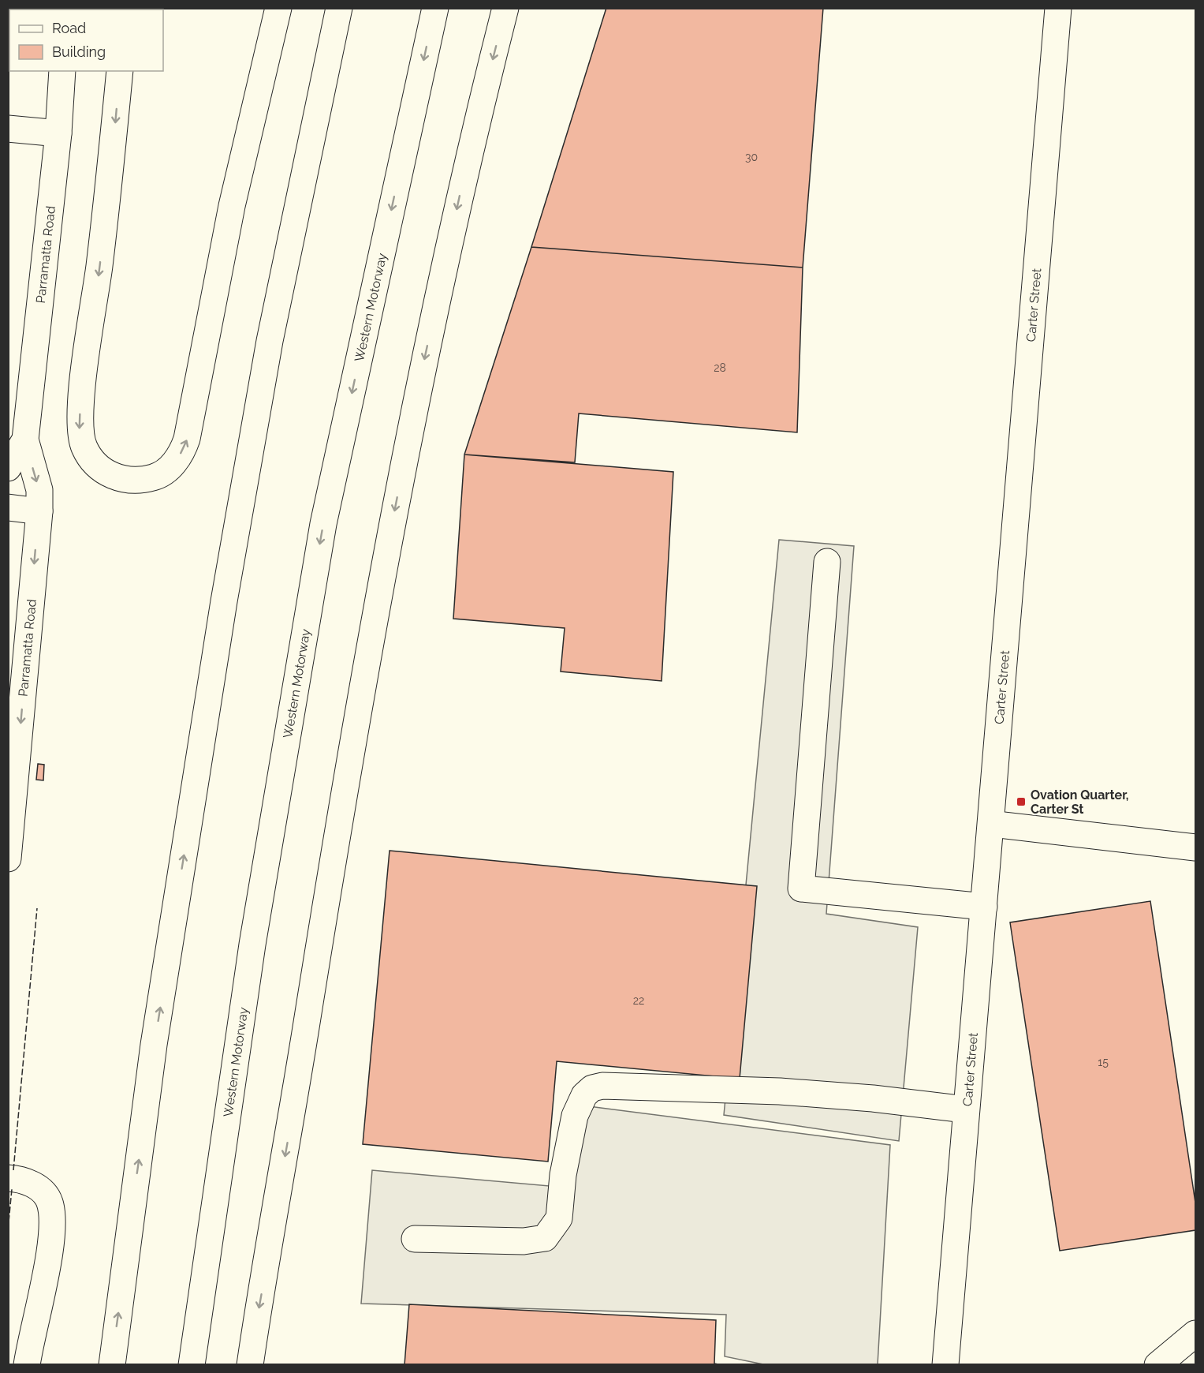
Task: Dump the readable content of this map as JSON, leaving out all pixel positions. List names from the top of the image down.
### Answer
{
  "streets": {
    "main road": ["Parramatta Road", "Carter Street", "Western Motorway"]
  },
  "places": {
    "transit": ["Ovation Quarter, Carter St"]
  },
  "house_numbers": [
    "30",
    "28",
    "22",
    "15"
  ],
  "legend": ["Road", "Building"]
}
